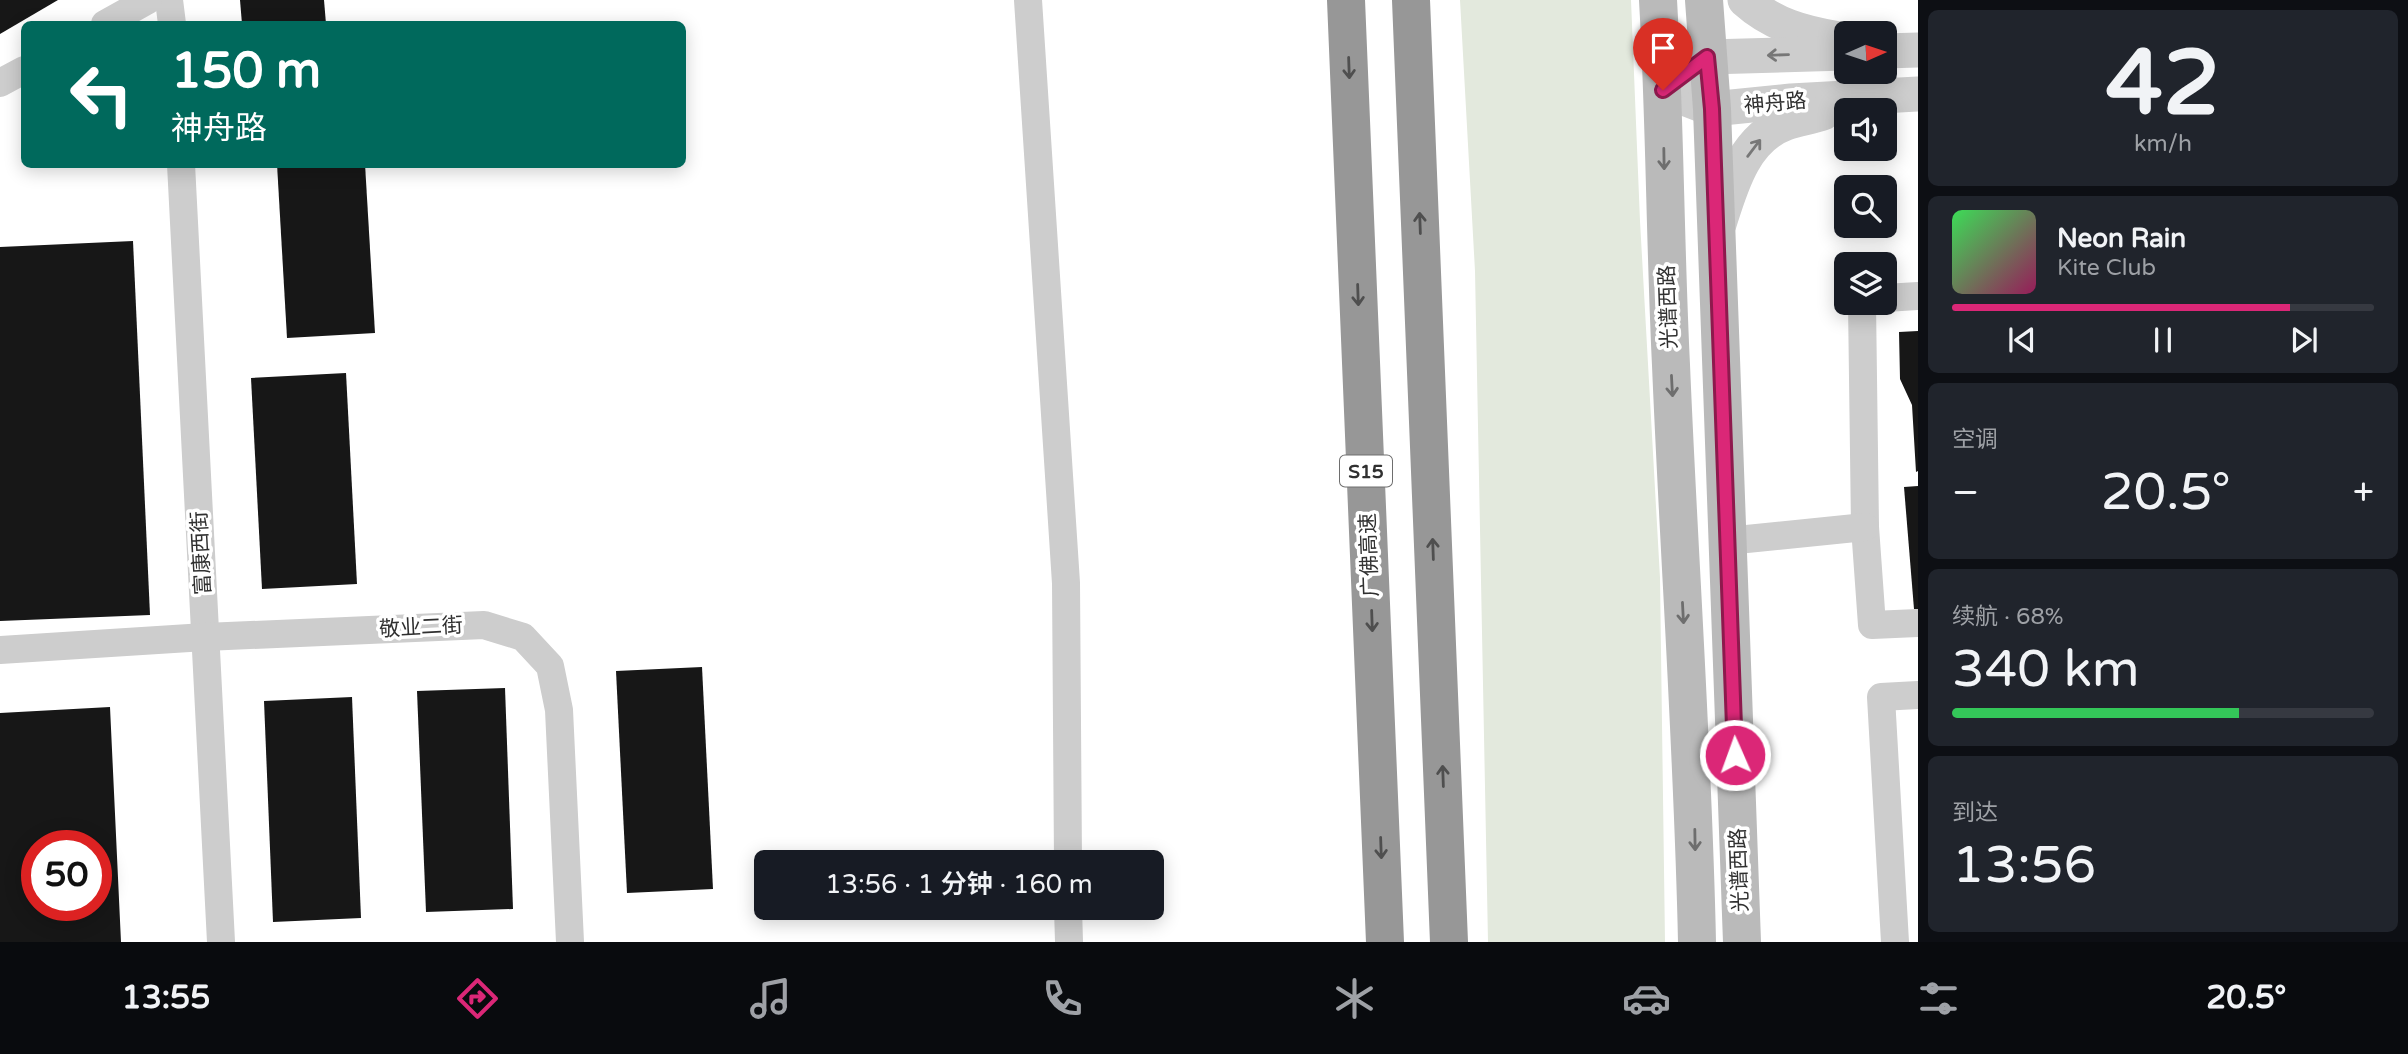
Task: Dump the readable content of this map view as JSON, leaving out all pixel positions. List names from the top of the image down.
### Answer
{
  "streets": {
    "highway": ["S15", "广佛高速"],
    "main road": ["光谱西路"],
    "street": ["神舟路", "富康西街", "敬业二街"]
  },
  "crossings": [
    ["神舟路", "光谱西路"],
    ["富康西街", "敬业二街"]
  ],
  "north": "right",
  "page": {
    "tile": [
      ["42", "km/h"],
      "空调",
      ["续航 · 68%", "340 km"],
      ["到达", "13:56"]
    ],
    "turn": ["150 m", "神舟路"],
    "song": ["Neon Rain", "Kite Club"],
    "heat": ["−", "20.5°", "+"],
    "limit": "50",
    "trip": "13:56 · 1 分钟 · 160 m",
    "tabs": ["13:55", "20.5°"]
  }
}
